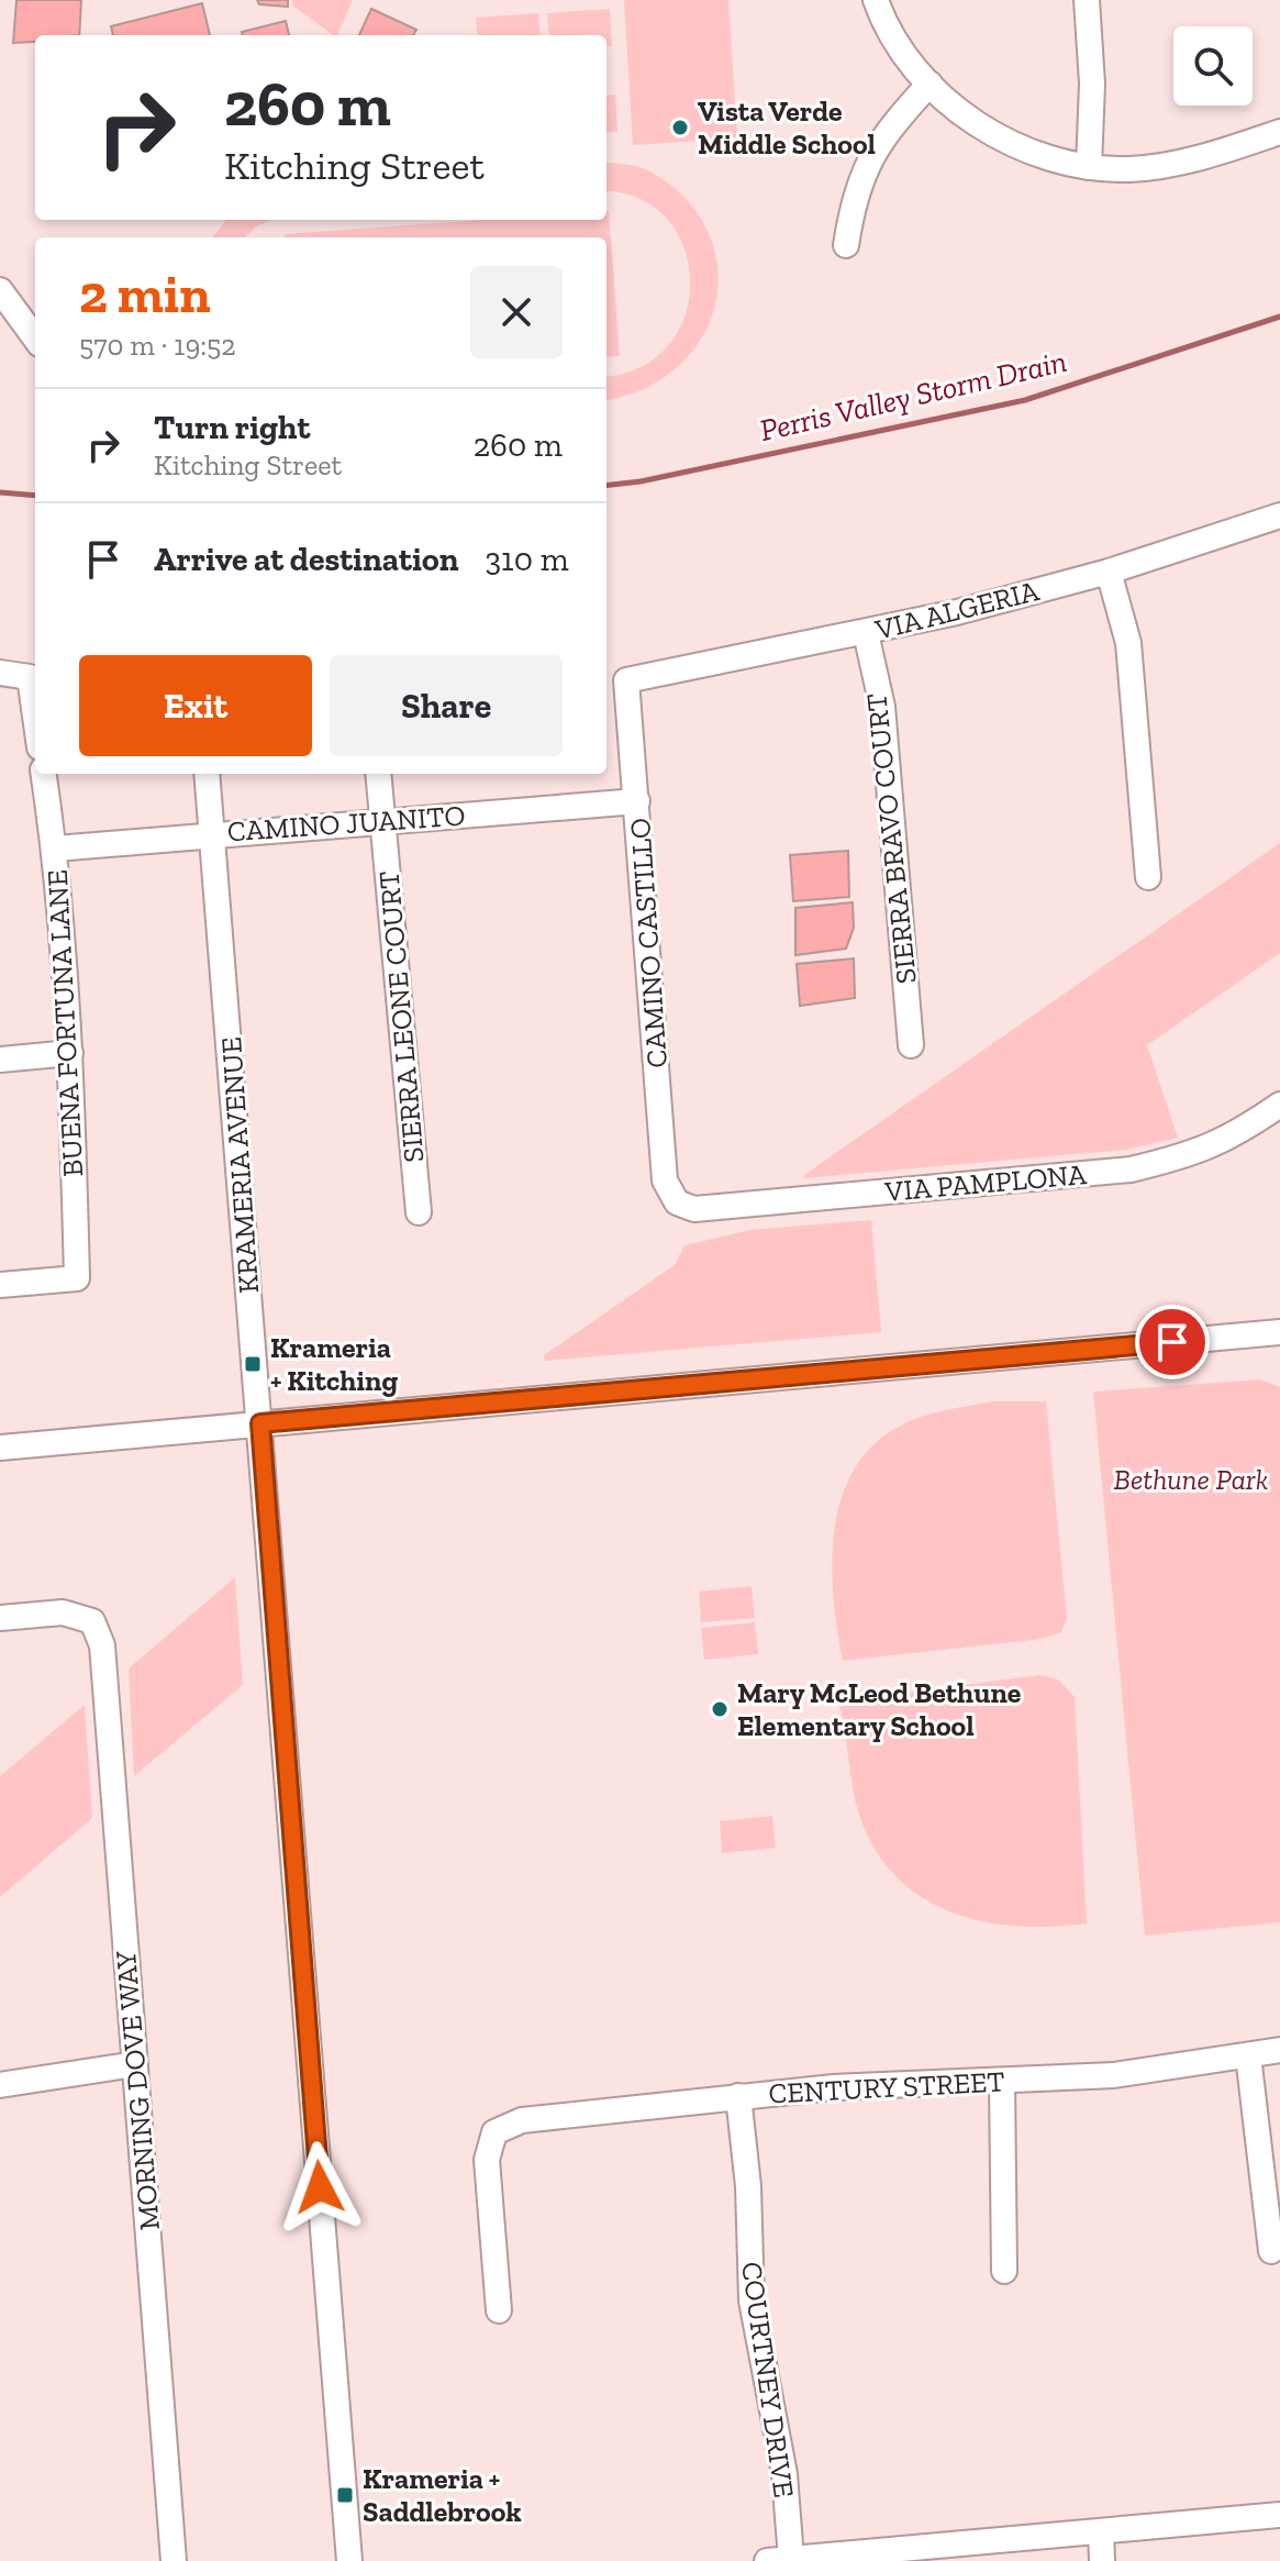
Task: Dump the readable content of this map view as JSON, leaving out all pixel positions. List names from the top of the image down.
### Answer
{
  "streets": {
    "street": [
      "VIA ALGERIA",
      "CAMINO JUANITO",
      "SIERRA BRAVO COURT",
      "CAMINO CASTILLO",
      "SIERRA LEONE COURT",
      "BUENA FORTUNA LANE",
      "KRAMERIA AVENUE",
      "VIA PAMPLONA",
      "CENTURY STREET",
      "MORNING DOVE WAY",
      "COURTNEY DRIVE"
    ]
  },
  "crossings": [
    ["VIA ALGERIA", "SIERRA BRAVO COURT"],
    ["VIA ALGERIA", "CAMINO CASTILLO"],
    ["CAMINO JUANITO", "CAMINO CASTILLO"],
    ["CAMINO JUANITO", "SIERRA LEONE COURT"],
    ["CAMINO JUANITO", "BUENA FORTUNA LANE"],
    ["CAMINO JUANITO", "KRAMERIA AVENUE"],
    ["CAMINO CASTILLO", "VIA PAMPLONA"],
    ["CENTURY STREET", "COURTNEY DRIVE"]
  ],
  "water": ["Perris Valley Storm Drain"],
  "parks": ["Bethune Park"],
  "places": {
    "other": ["Vista Verde Middle School", "Mary McLeod Bethune Elementary School"],
    "transit": ["Krameria + Kitching", "Krameria + Saddlebrook"]
  },
  "page": {
    "turn": ["260 m", "Kitching Street"],
    "heading": ["2 min", "570 m · 19:52"],
    "list": [
      {
        "name": "Turn right",
        "note": "Kitching Street",
        "value": "260 m"
      },
      {
        "name": "Arrive at destination",
        "value": "310 m"
      }
    ],
    "buttons": ["Exit", "Share"]
  }
}
